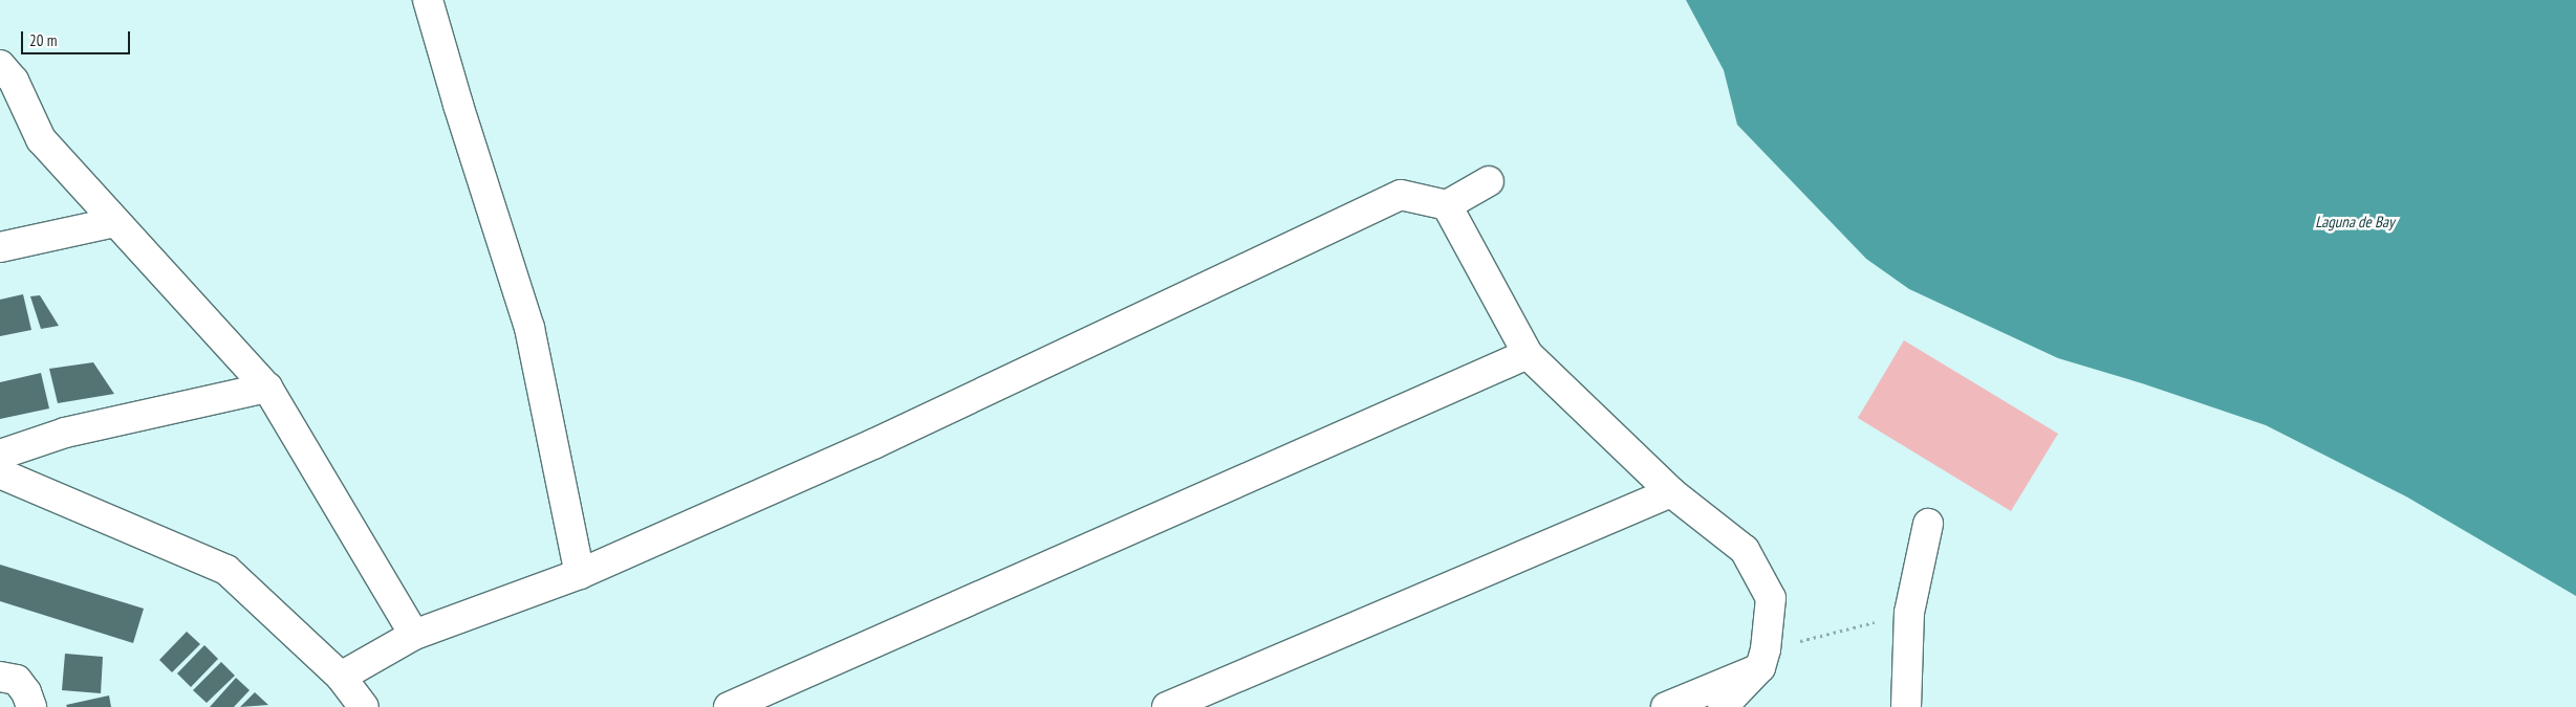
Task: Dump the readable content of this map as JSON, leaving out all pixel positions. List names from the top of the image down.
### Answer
{
  "water": ["Laguna de Bay"],
  "scale_bar": "20 m"
}
